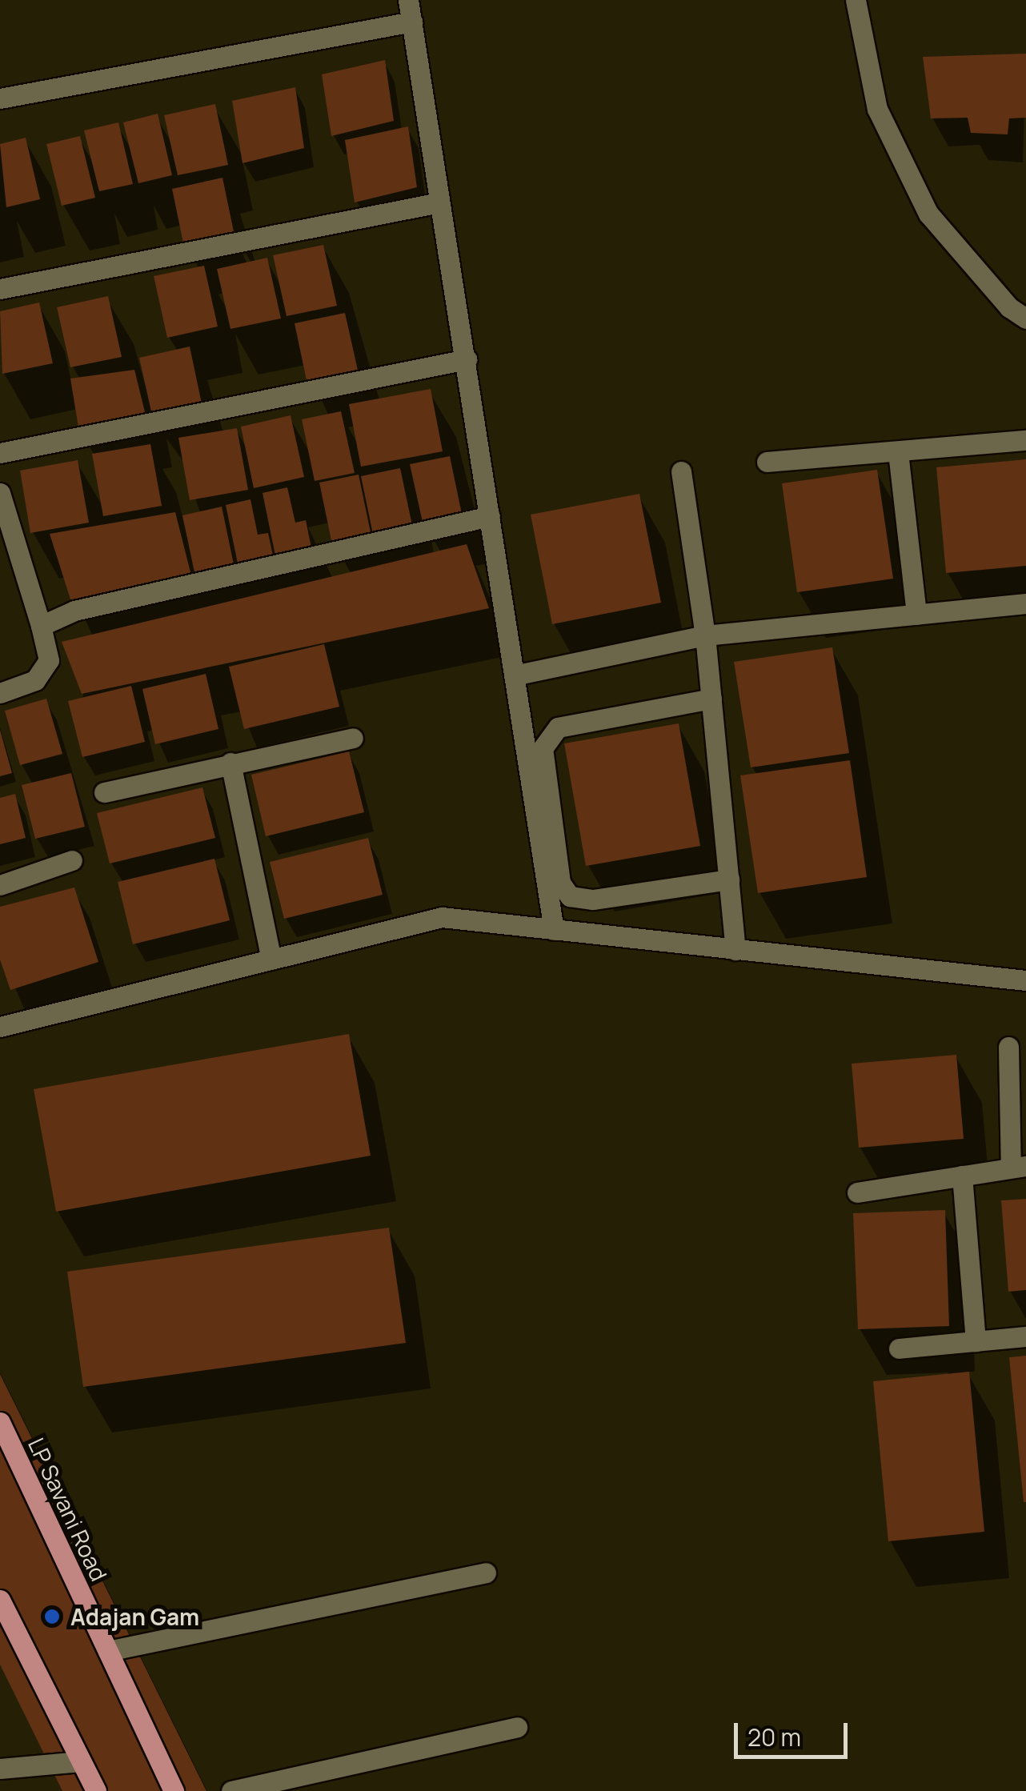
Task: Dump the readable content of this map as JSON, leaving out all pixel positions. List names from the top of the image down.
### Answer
{
  "streets": {
    "main road": ["LP Savani Road"]
  },
  "places": ["Adajan Gam"],
  "scale_bar": "20 m"
}
